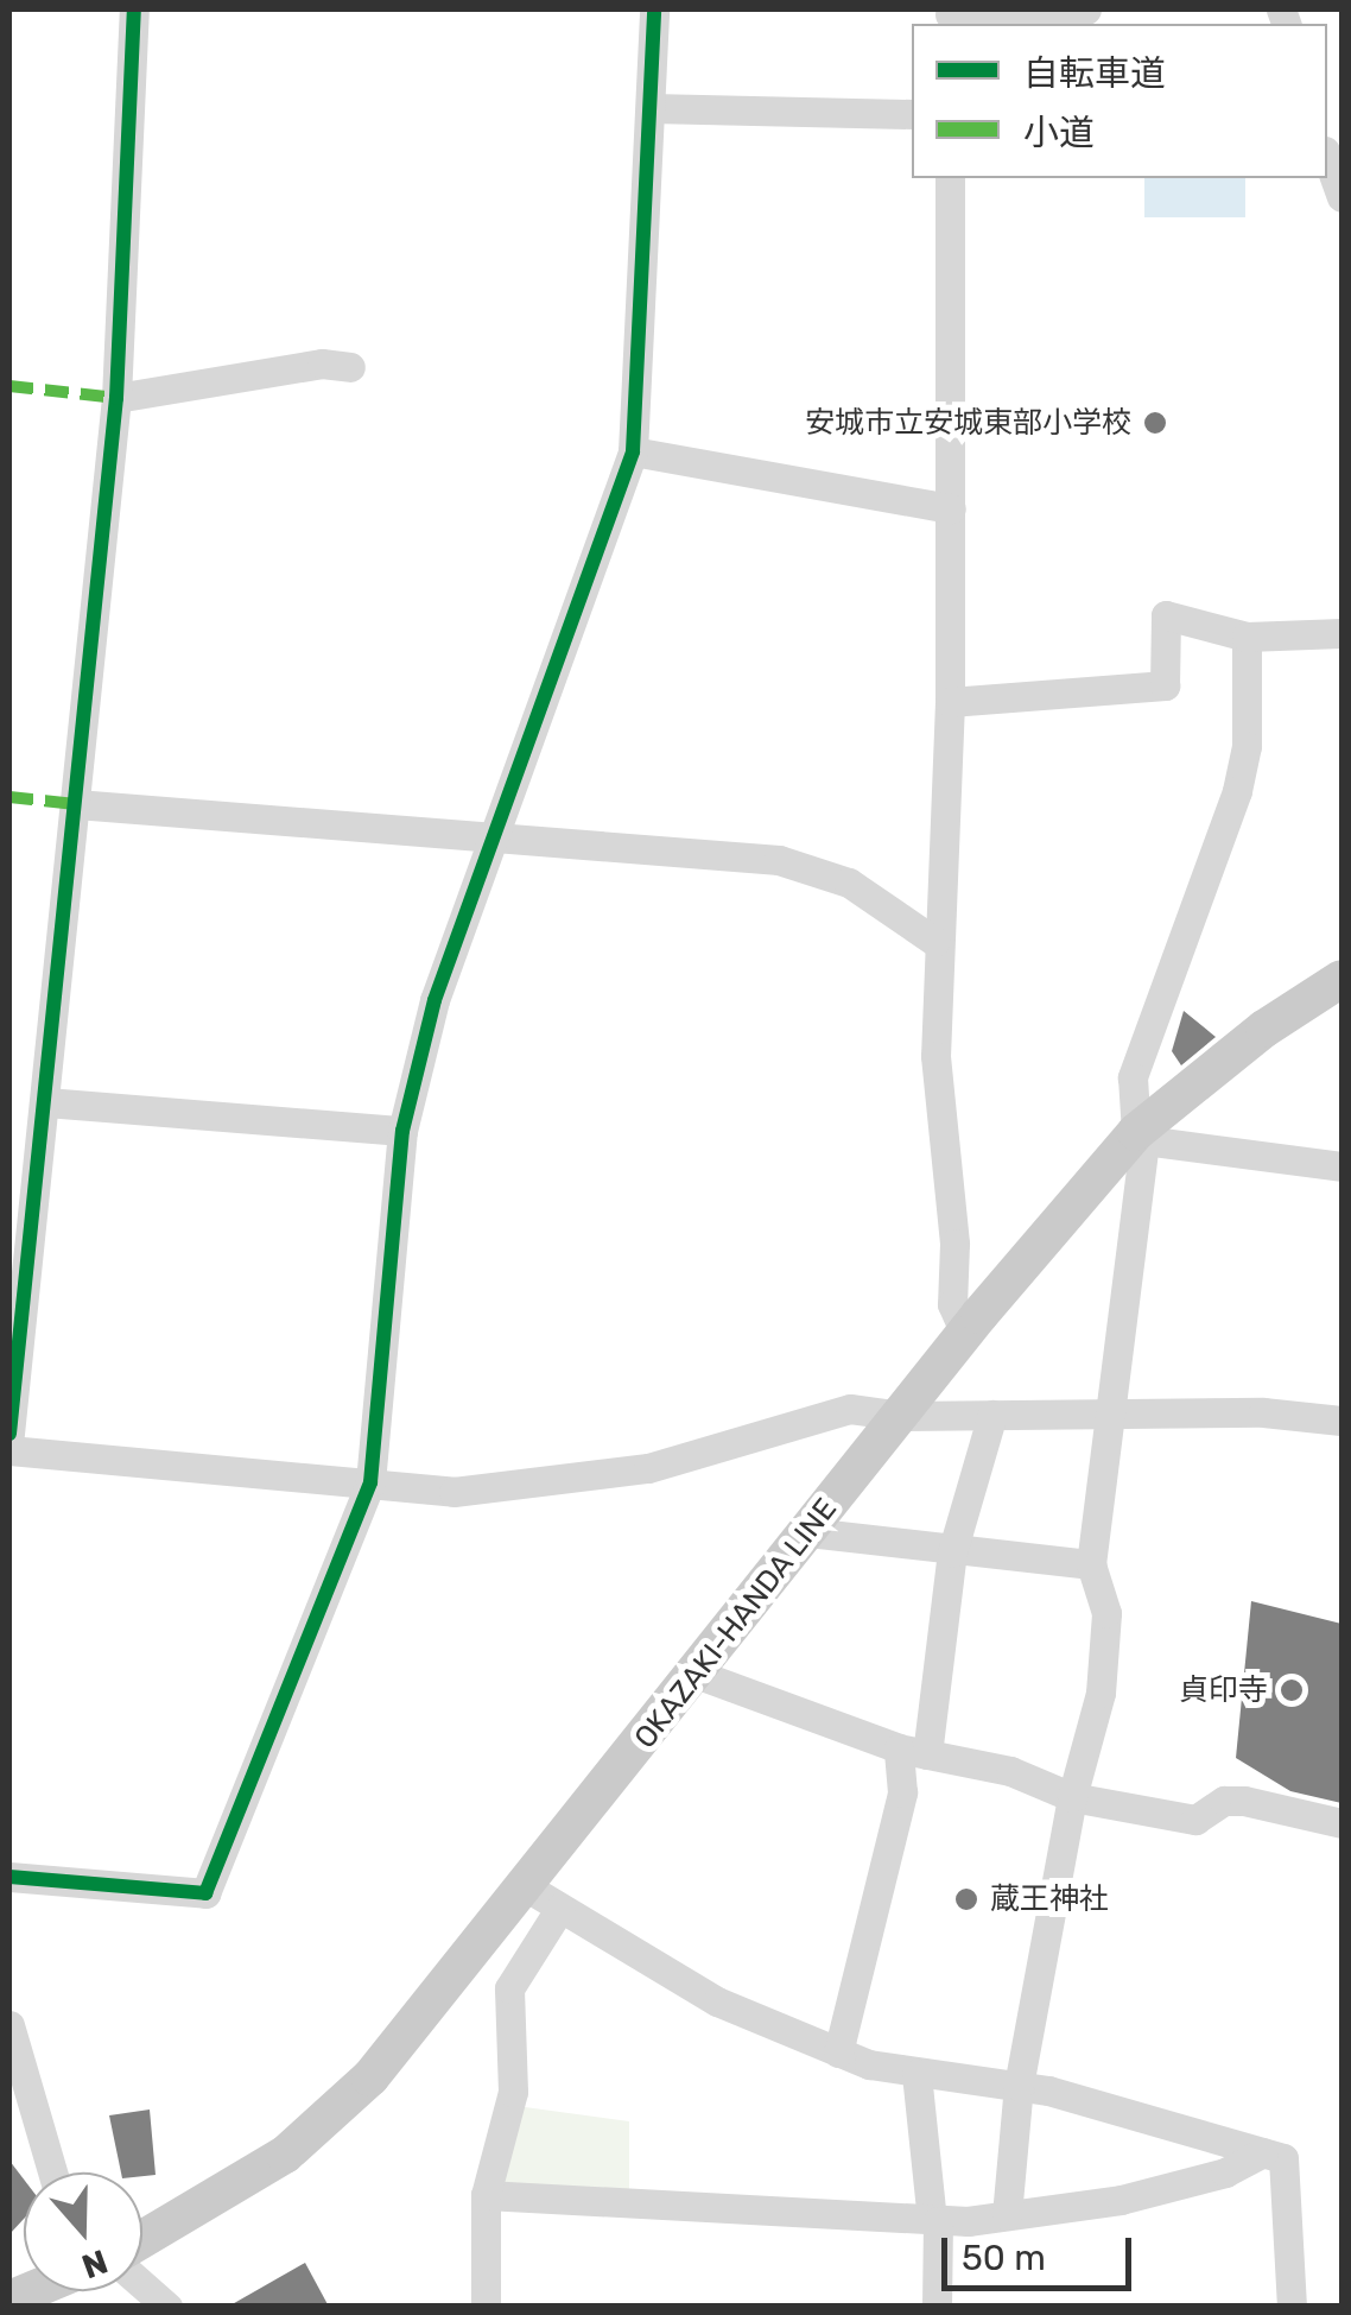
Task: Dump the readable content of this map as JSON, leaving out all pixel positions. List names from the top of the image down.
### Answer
{
  "streets": {
    "main road": ["OKAZAKI-HANDA LINE"]
  },
  "places": ["安城市立安城東部小学校", "貞印寺", "蔵王神社"],
  "legend": ["自転車道", "小道"],
  "scale_bar": "50 m",
  "north": "bottom"
}
